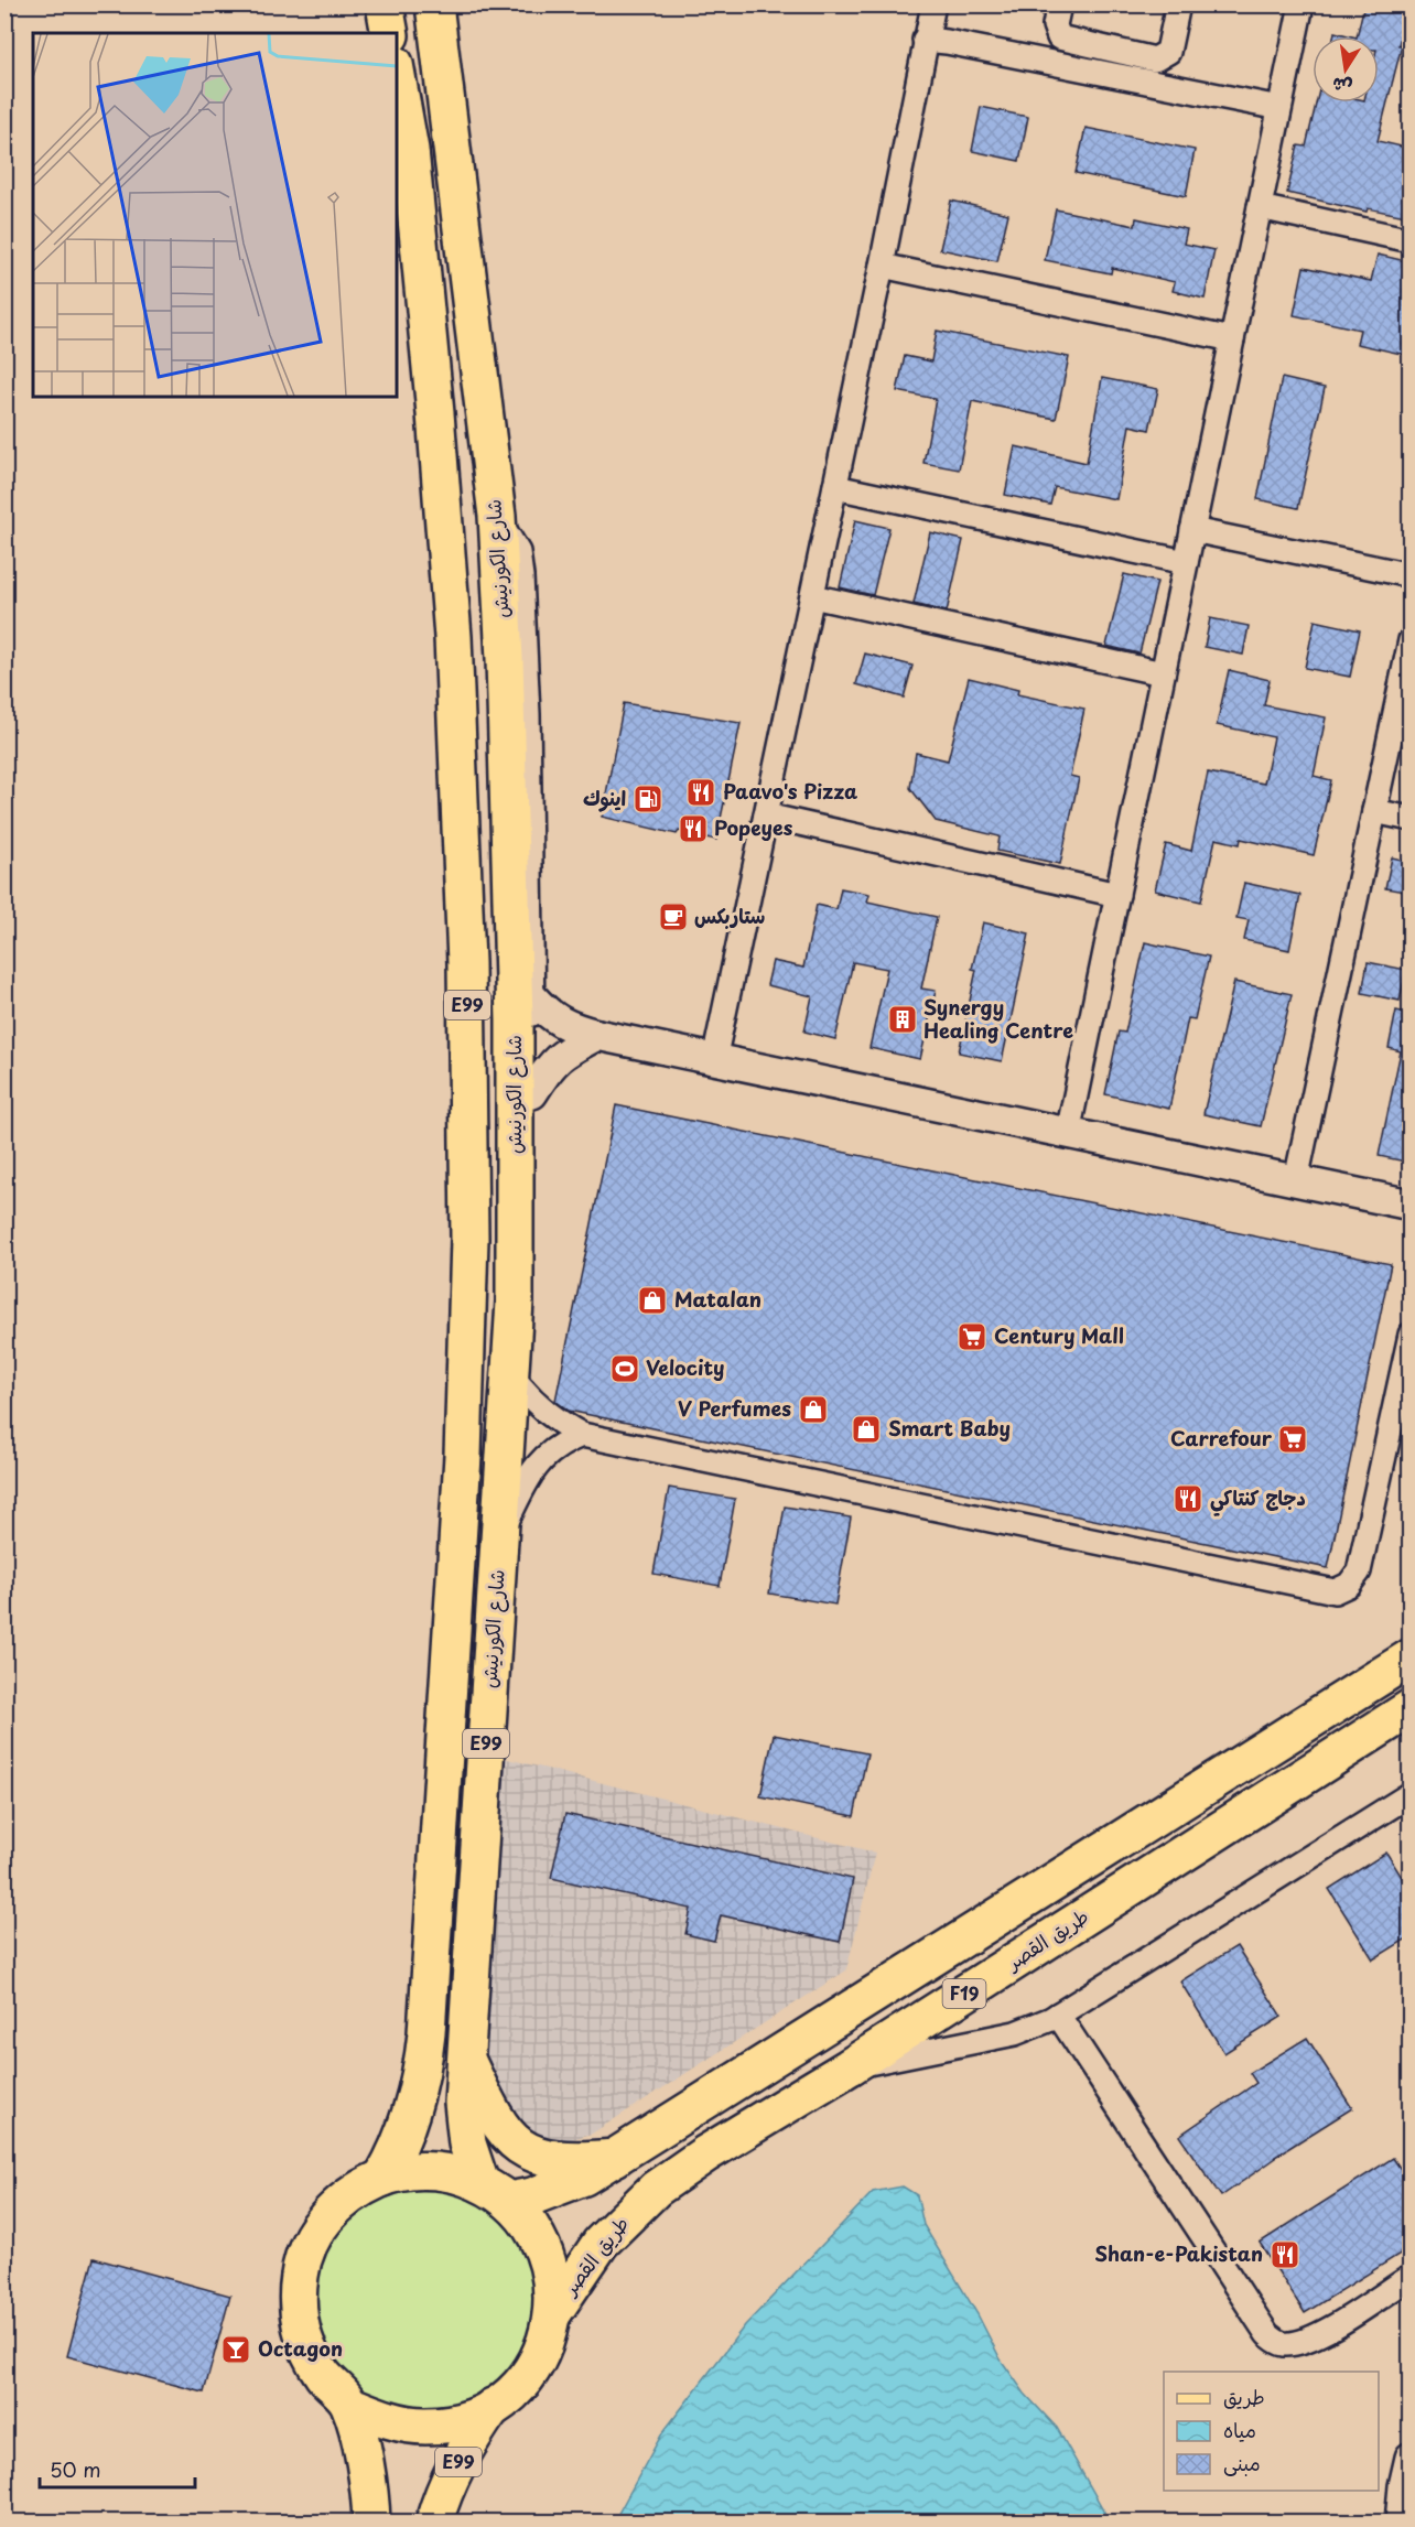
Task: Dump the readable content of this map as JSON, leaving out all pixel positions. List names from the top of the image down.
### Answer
{
  "streets": {
    "main road": [
      "شارع الكورنيش",
      "E99",
      "طريق القصر",
      "F19"
    ]
  },
  "crossings": [
    ["شارع الكورنيش", "F19"]
  ],
  "places": {
    "restaurant": [
      "Paavo's Pizza",
      "Popeyes",
      "دجاج كنتاكي",
      "Shan-e-Pakistan"
    ],
    "fuel station": ["اينوك"],
    "cafe": ["ستاربكس"],
    "building": ["Synergy Healing Centre"],
    "shop": ["Matalan", "V Perfumes", "Smart Baby"],
    "supermarket": ["Century Mall", "Carrefour"],
    "sports": ["Velocity"],
    "bar": ["Octagon"]
  },
  "legend": ["طريق", "مياه", "مبنى"],
  "scale_bar": "50 m",
  "north": "bottom"
}
